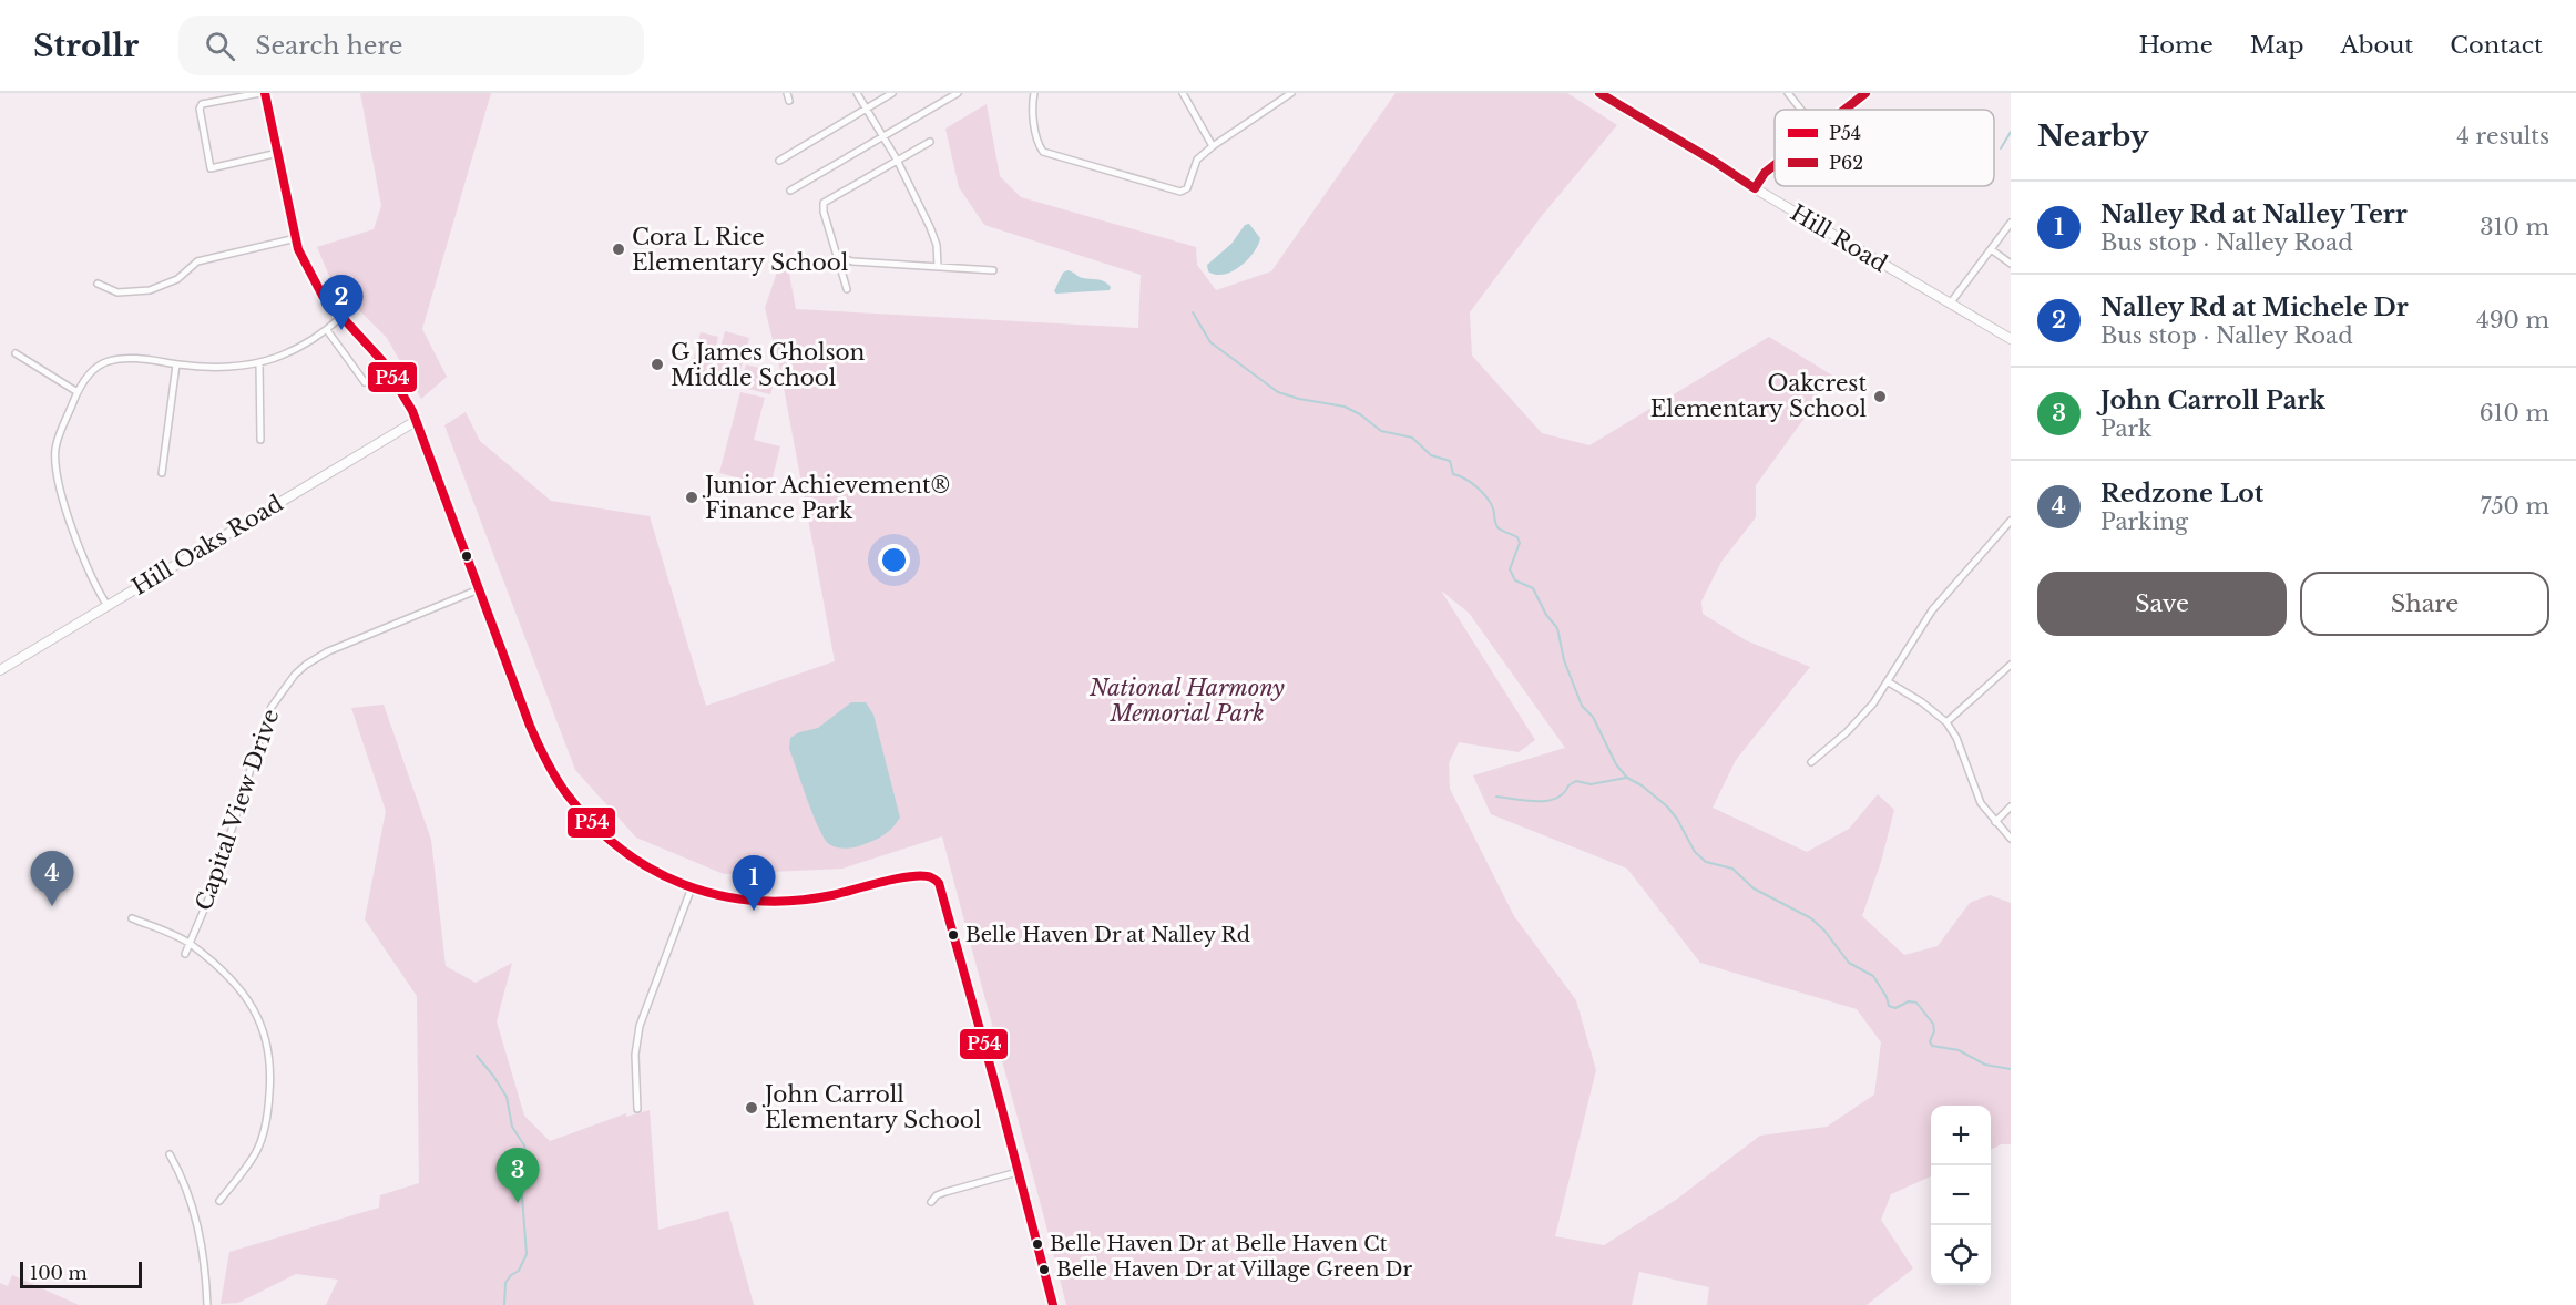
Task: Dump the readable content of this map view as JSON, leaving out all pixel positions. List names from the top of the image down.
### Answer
{
  "streets": {
    "street": ["Hill Road", "Hill Oaks Road", "Capital View Drive"]
  },
  "parks": ["National Harmony Memorial Park"],
  "places": [
    "Cora L Rice Elementary School",
    "G James Gholson Middle School",
    "Oakcrest Elementary School",
    "Junior Achievement® Finance Park",
    "Belle Haven Dr at Nalley Rd",
    "John Carroll Elementary School",
    "Belle Haven Dr at Belle Haven Ct",
    "Belle Haven Dr at Village Green Dr"
  ],
  "lines": ["transit line P54", "transit line P62"],
  "legend": ["P54", "P62"],
  "scale_bar": "100 m",
  "page": {
    "header": "Strollr",
    "search": "Search here",
    "nav": [
      "Home",
      "Map",
      "About",
      "Contact"
    ],
    "heading": ["Nearby", "4 results"],
    "list": [
      {
        "mark": "1",
        "name": "Nalley Rd at Nalley Terr",
        "note": "Bus stop · Nalley Road",
        "value": "310 m"
      },
      {
        "mark": "2",
        "name": "Nalley Rd at Michele Dr",
        "note": "Bus stop · Nalley Road",
        "value": "490 m"
      },
      {
        "mark": "3",
        "name": "John Carroll Park",
        "note": "Park",
        "value": "610 m"
      },
      {
        "mark": "4",
        "name": "Redzone Lot",
        "note": "Parking",
        "value": "750 m"
      }
    ],
    "pins": [
      "2",
      "4",
      "1",
      "3"
    ],
    "buttons": ["Save", "Share"],
    "map_buttons": ["+", "−"],
    "scale": "100 m"
  }
}
